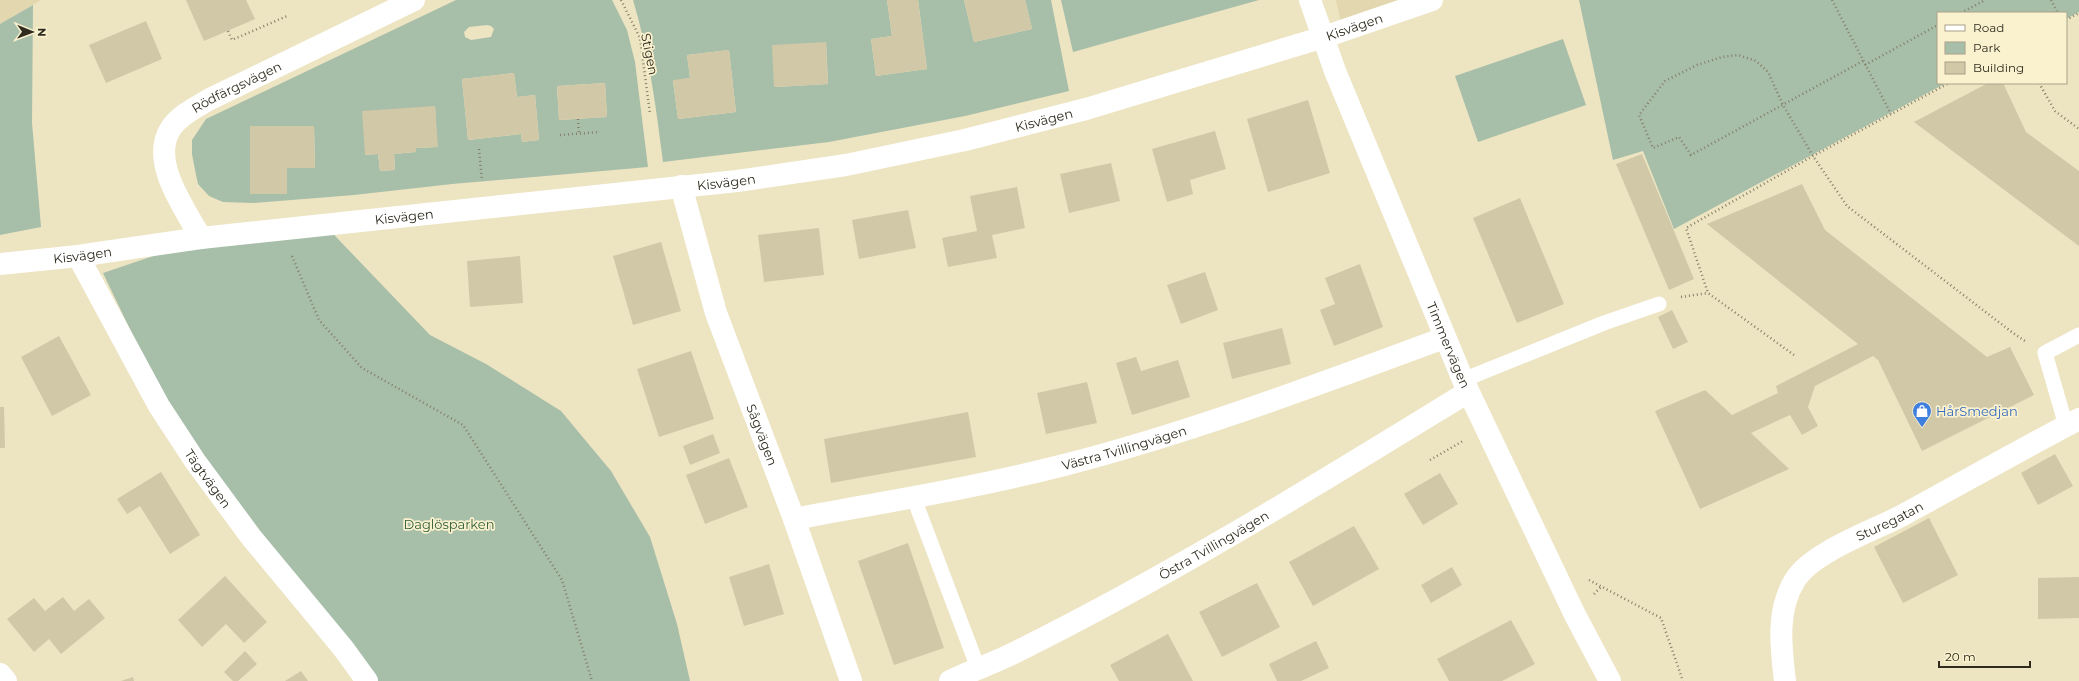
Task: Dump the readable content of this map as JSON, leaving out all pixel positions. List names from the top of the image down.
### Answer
{
  "streets": {
    "street": [
      "Kisvägen",
      "Rödfärgsvägen",
      "Timmervägen",
      "Sågvägen",
      "Västra Tvillingvägen",
      "Tägtvägen",
      "Sturegatan",
      "Östra Tvillingvägen"
    ],
    "path": ["Stigen"]
  },
  "crossings": [
    ["Kisvägen", "Rödfärgsvägen"],
    ["Kisvägen", "Timmervägen"],
    ["Kisvägen", "Sågvägen"],
    ["Kisvägen", "Tägtvägen"],
    ["Timmervägen", "Västra Tvillingvägen"],
    ["Timmervägen", "Östra Tvillingvägen"],
    ["Sågvägen", "Västra Tvillingvägen"]
  ],
  "parks": ["Daglösparken"],
  "places": {
    "shop": ["HårSmedjan"]
  },
  "legend": ["Road", "Park", "Building"],
  "scale_bar": "20 m",
  "north": "right"
}
